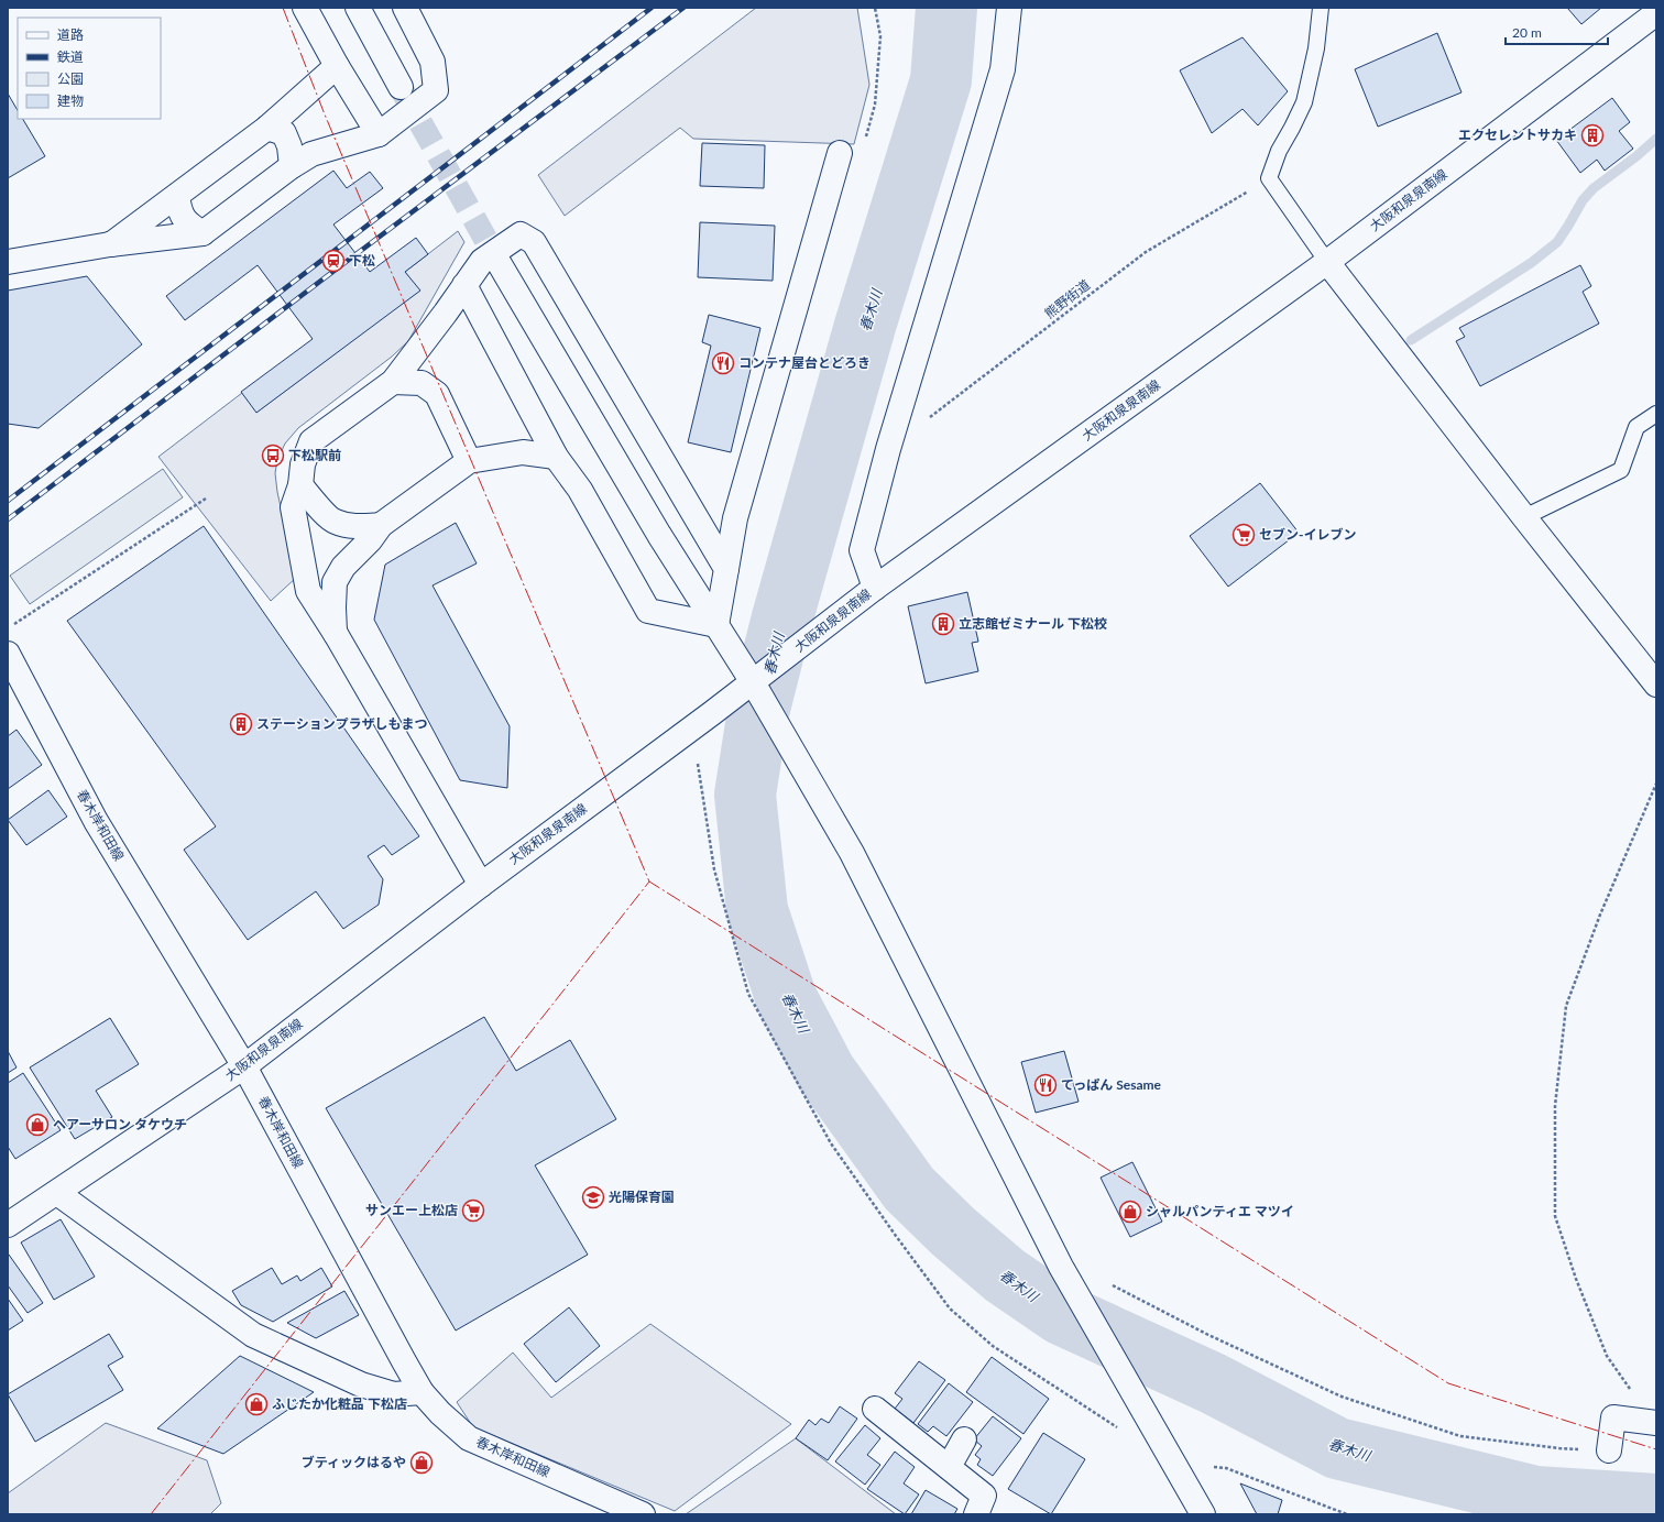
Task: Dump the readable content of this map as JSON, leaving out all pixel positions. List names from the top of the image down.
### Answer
{
  "streets": {
    "street": ["大阪和泉泉南線", "春木岸和田線"],
    "path": ["熊野街道"]
  },
  "crossings": [
    ["大阪和泉泉南線", "春木岸和田線"]
  ],
  "water": ["春木川"],
  "places": {
    "building": ["エクセレントサカキ", "立志館ゼミナール 下松校", "ステーションプラザしもまつ"],
    "station": ["下松"],
    "restaurant": ["コンテナ屋台とどろき", "てっぱん Sesame"],
    "bus stop": ["下松駅前"],
    "supermarket": ["セブン-イレブン", "サンエー上松店"],
    "shop": [
      "ヘアーサロン タケウチ",
      "シャルパンティエ マツイ",
      "ふじたか化粧品 下松店",
      "ブティックはるや"
    ],
    "school or university": ["光陽保育園"]
  },
  "legend": [
    "道路",
    "鉄道",
    "公園",
    "建物"
  ],
  "scale_bar": "20 m"
}
